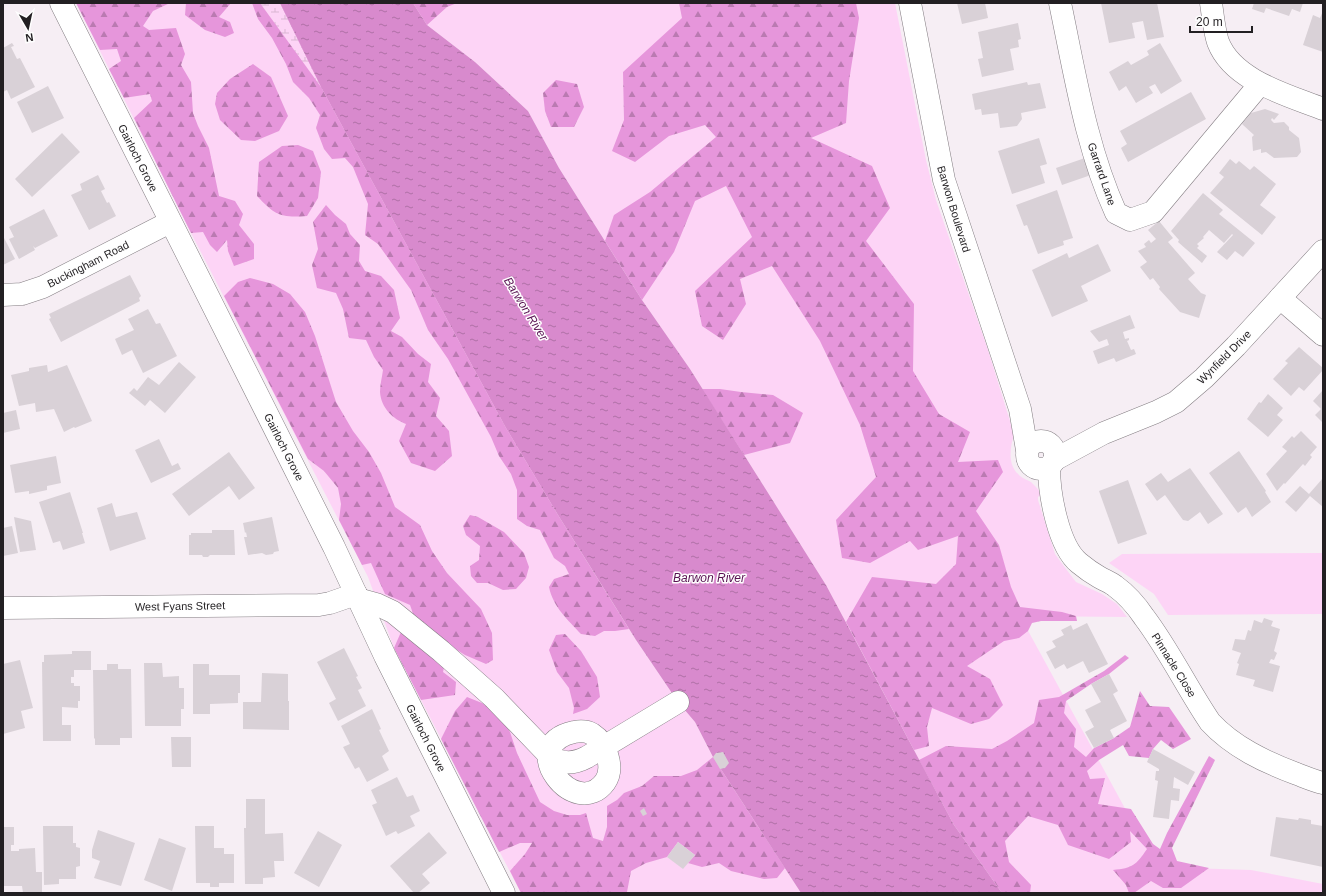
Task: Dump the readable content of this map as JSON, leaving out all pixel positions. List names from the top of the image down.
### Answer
{
  "streets": {
    "street": [
      "Gairloch Grove",
      "Garrard Lane",
      "Barwon Boulevard",
      "Buckingham Road",
      "Wynfield Drive",
      "West Fyans Street",
      "Pinnacle Close"
    ]
  },
  "crossings": [
    ["Gairloch Grove", "Buckingham Road"],
    ["Gairloch Grove", "West Fyans Street"],
    ["Barwon Boulevard", "Wynfield Drive"],
    ["Barwon Boulevard", "Pinnacle Close"],
    ["Wynfield Drive", "Pinnacle Close"]
  ],
  "water": ["Barwon River"],
  "scale_bar": "20 m",
  "north": "bottom"
}
